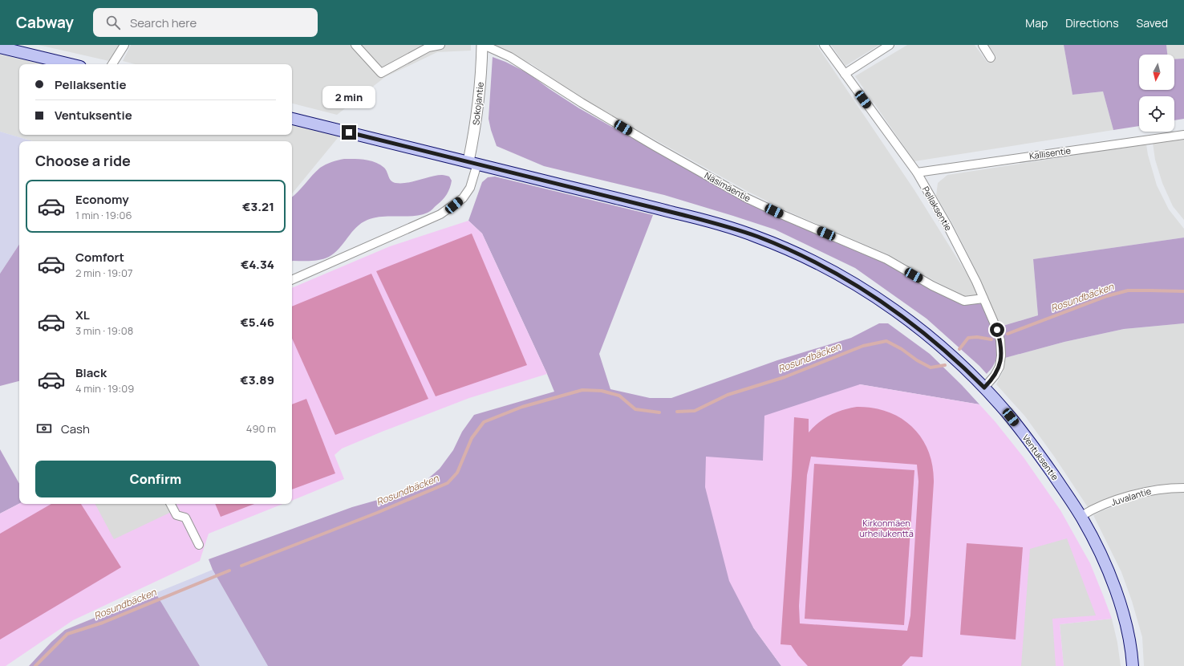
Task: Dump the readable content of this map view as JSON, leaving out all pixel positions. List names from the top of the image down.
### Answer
{
  "streets": {
    "main road": ["Ventuksentie"],
    "street": [
      "Sokojantie",
      "Kallisentie",
      "Näsimäentie",
      "Pellaksentie",
      "Juvalantie"
    ]
  },
  "crossings": [
    ["Sokojantie", "Näsimäentie"],
    ["Sokojantie", "Ventuksentie"],
    ["Kallisentie", "Pellaksentie"],
    ["Näsimäentie", "Pellaksentie"],
    ["Pellaksentie", "Ventuksentie"],
    ["Ventuksentie", "Juvalantie"]
  ],
  "water": ["Rosundbäcken"],
  "parks": ["Kirkonmäen urheilukenttä"],
  "north": "bottom",
  "page": {
    "header": "Cabway",
    "search": "Search here",
    "nav": ["Map", "Directions", "Saved"],
    "banner": ["Pellaksentie", "Ventuksentie"],
    "bubble": "2 min",
    "heading": "Choose a ride",
    "list": [
      {
        "name": "Economy",
        "note": "1 min · 19:06",
        "value": "€3.21"
      },
      {
        "name": "Comfort",
        "note": "2 min · 19:07",
        "value": "€4.34"
      },
      {
        "name": "XL",
        "note": "3 min · 19:08",
        "value": "€5.46"
      },
      {
        "name": "Black",
        "note": "4 min · 19:09",
        "value": "€3.89"
      }
    ],
    "pay": ["Cash", "490 m"],
    "buttons": "Confirm"
  }
}
